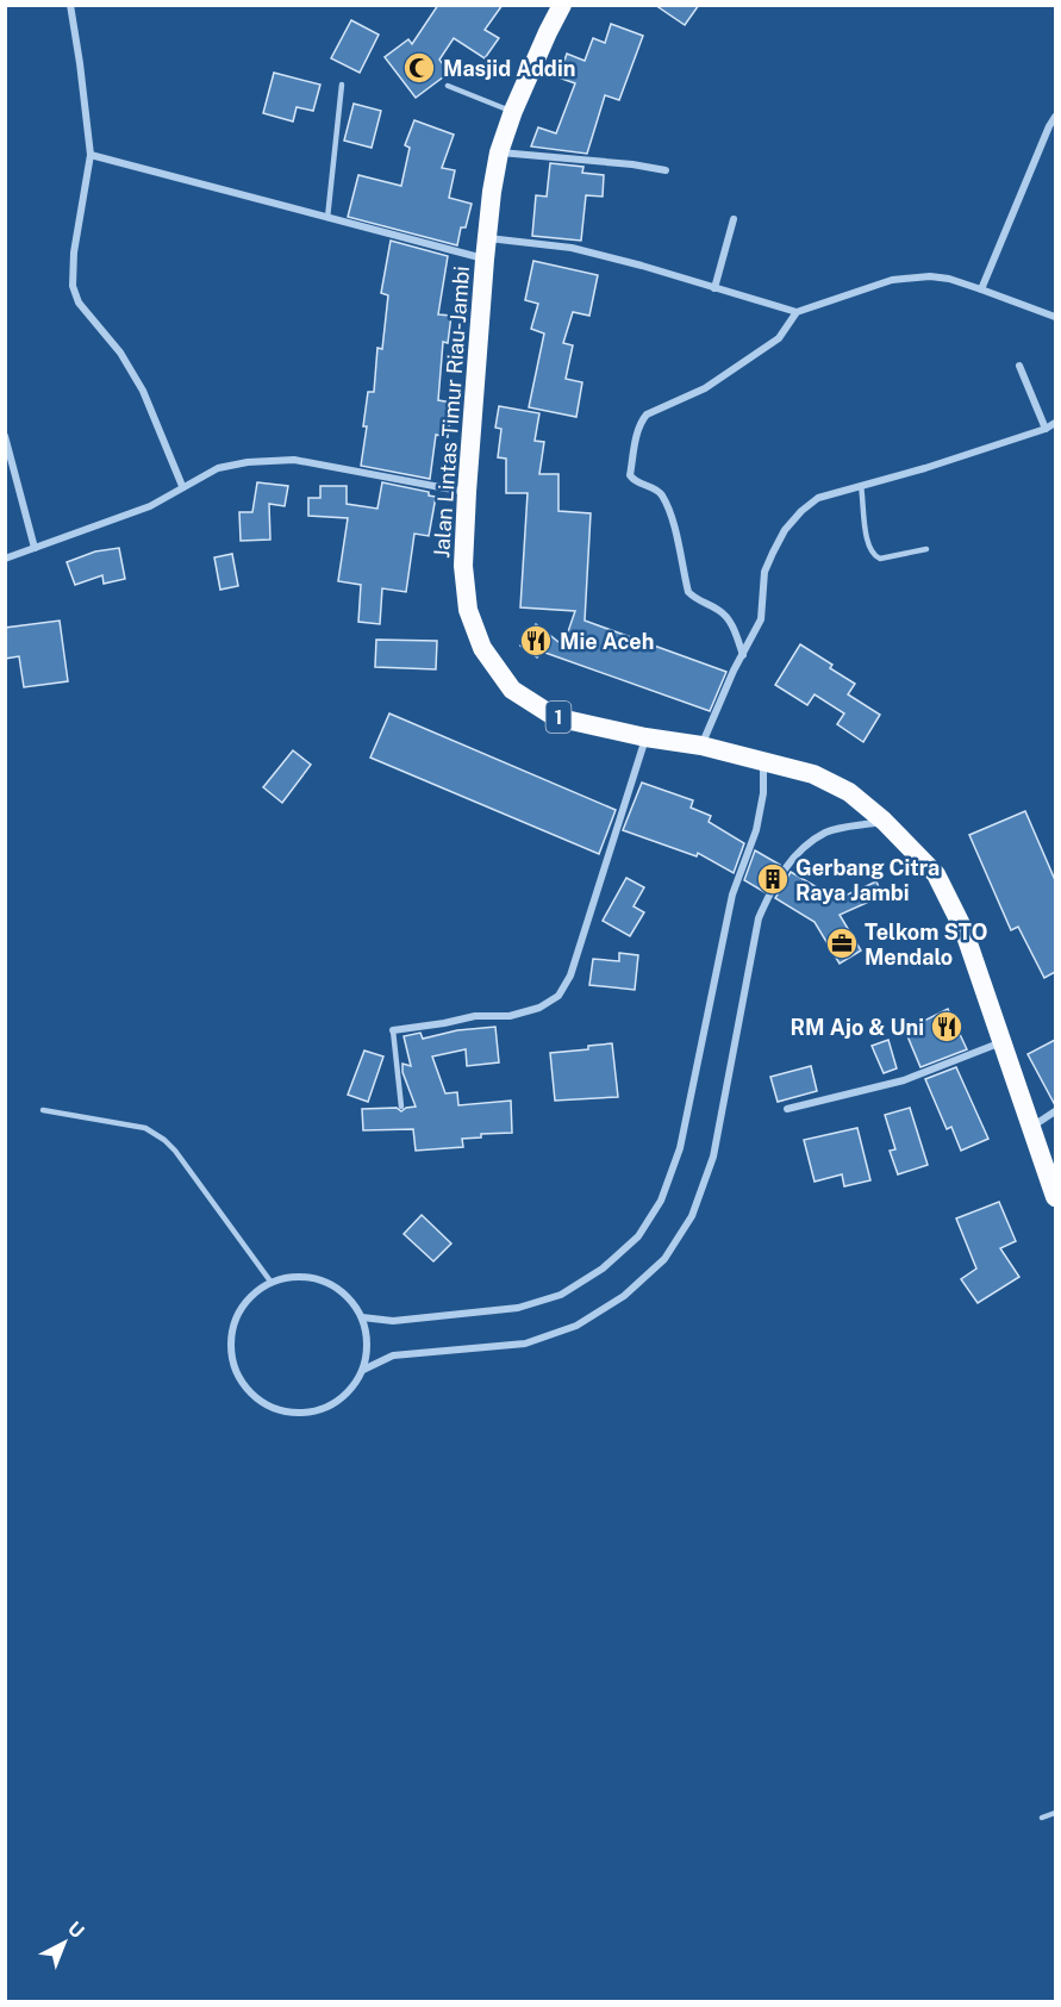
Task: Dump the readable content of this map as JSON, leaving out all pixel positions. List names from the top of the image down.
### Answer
{
  "streets": {
    "highway": ["Jalan Lintas Timur Riau-Jambi", "1"]
  },
  "places": {
    "mosque": ["Masjid Addin"],
    "restaurant": ["Mie Aceh", "RM Ajo & Uni"],
    "building": ["Gerbang Citra Raya Jambi"],
    "office": ["Telkom STO Mendalo"]
  },
  "north": "top right"
}
